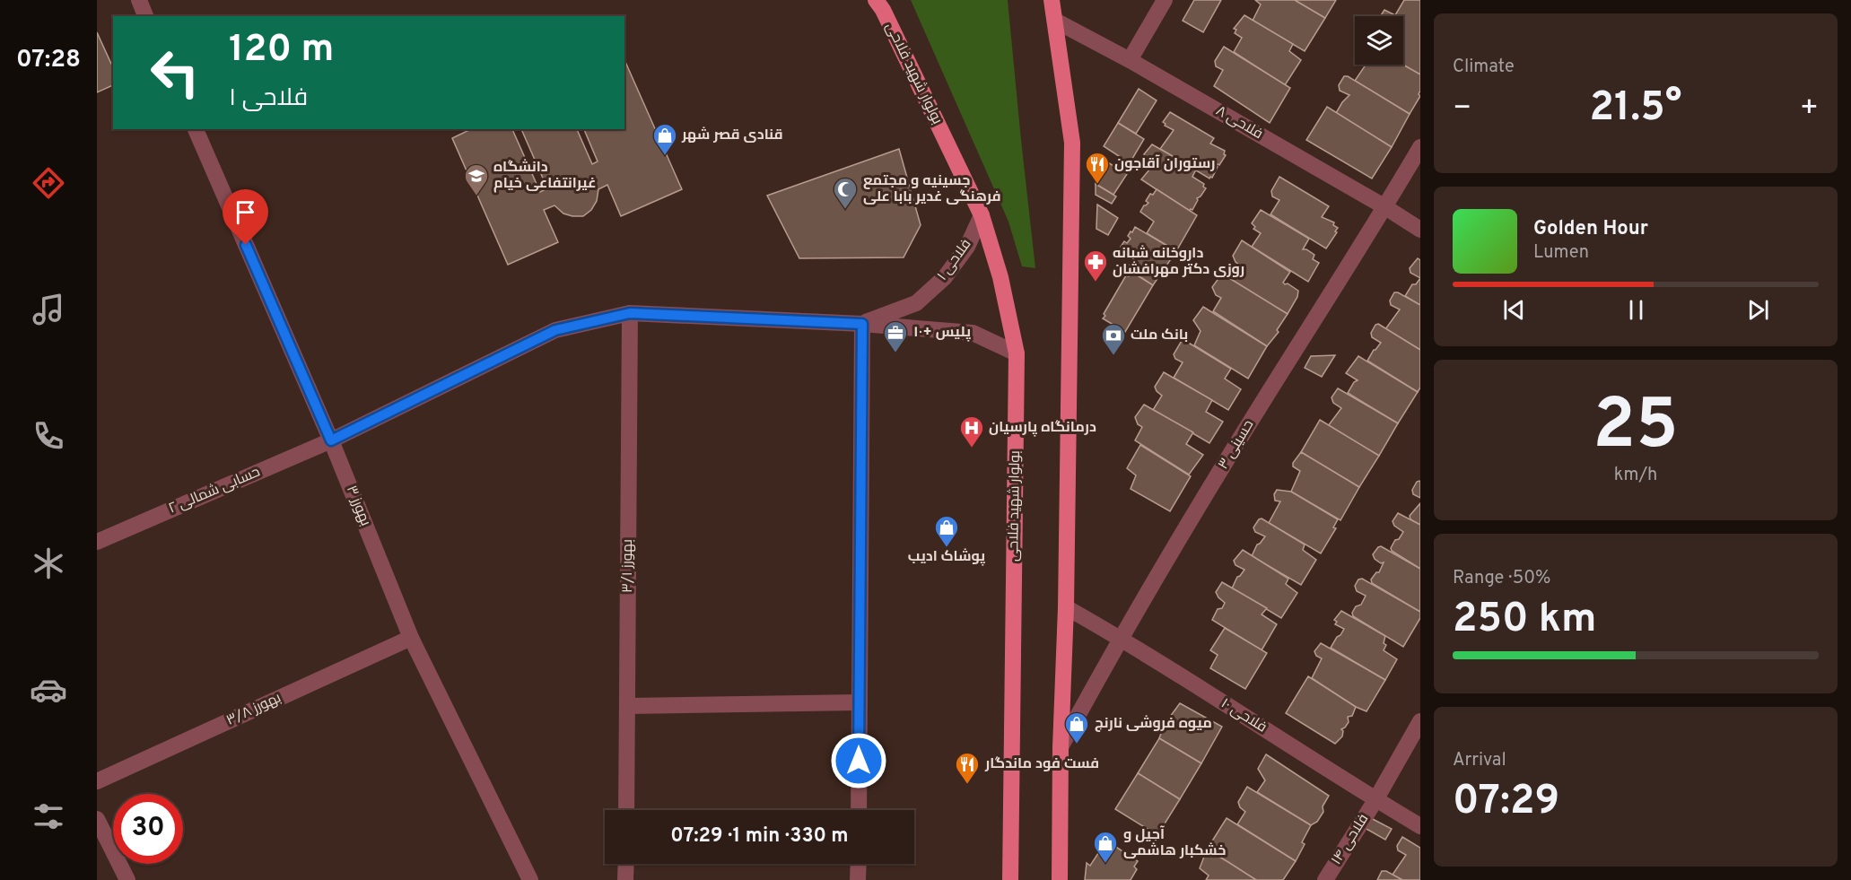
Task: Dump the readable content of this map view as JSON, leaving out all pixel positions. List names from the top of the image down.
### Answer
{
  "streets": {
    "main road": ["بولوار شهید فلاحی"],
    "street": [
      "فلاحی ۸",
      "فلاحی ۱",
      "حسینی ۳",
      "حسابی شمالی ۲",
      "بهورز ۳",
      "بهورز ۳/۱",
      "بهورز ۳/۸",
      "فلاحی ۱۰",
      "فلاحی ۱۴"
    ]
  },
  "crossings": [
    ["بولوار شهید فلاحی", "فلاحی ۱"],
    ["فلاحی ۸", "حسینی ۳"],
    ["فلاحی ۱", "حسابی شمالی ۲"],
    ["فلاحی ۱", "بهورز ۳"],
    ["فلاحی ۱", "بهورز ۳/۱"],
    ["حسینی ۳", "فلاحی ۱۰"],
    ["حسابی شمالی ۲", "بهورز ۳"],
    ["بهورز ۳", "بهورز ۳/۸"],
    ["فلاحی ۱۰", "فلاحی ۱۴"]
  ],
  "places": {
    "shop": [
      "قنادی قصر شهر",
      "پوشاک ادیب",
      "میوه فروشی نارنج",
      "آجیل و خشکبار هاشمی"
    ],
    "restaurant": ["رستوران آقاجون", "فست فود ماندگار"],
    "school or university": ["دانشگاه غیرانتفاعی خیام"],
    "mosque": ["جسینیه و مجتمع فرهنگی غدیر بابا علی"],
    "pharmacy": ["داروخانه شبانه روزی دکتر مهرافشان"],
    "office": ["پلیس +۱۰"],
    "bank": ["بانک ملت"],
    "hospital": ["درمانگاه پارسیان"]
  },
  "page": {
    "tabs": "07:28",
    "tile": [
      "Climate",
      ["25", "km/h"],
      ["Range · 50%", "250 km"],
      ["Arrival", "07:29"]
    ],
    "turn": ["120 m", "فلاحی ۱"],
    "heat": ["−", "21.5°", "+"],
    "song": ["Golden Hour", "Lumen"],
    "limit": "30",
    "trip": "07:29 · 1 min · 330 m"
  }
}
